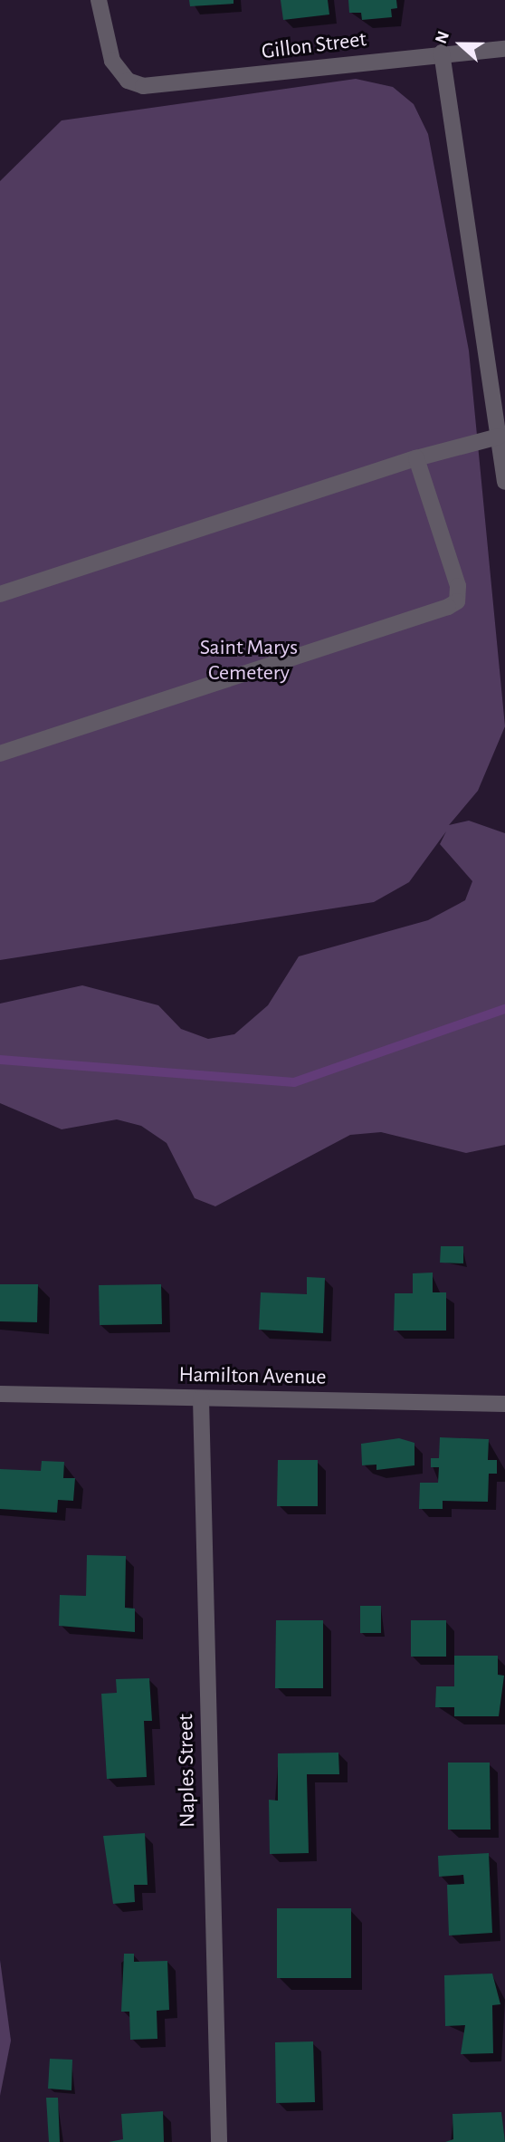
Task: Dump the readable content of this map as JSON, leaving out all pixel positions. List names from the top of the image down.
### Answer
{
  "streets": {
    "street": ["Gillon Street", "Hamilton Avenue", "Naples Street"]
  },
  "crossings": [
    ["Hamilton Avenue", "Naples Street"]
  ],
  "parks": ["Saint Marys Cemetery"],
  "north": "left"
}
